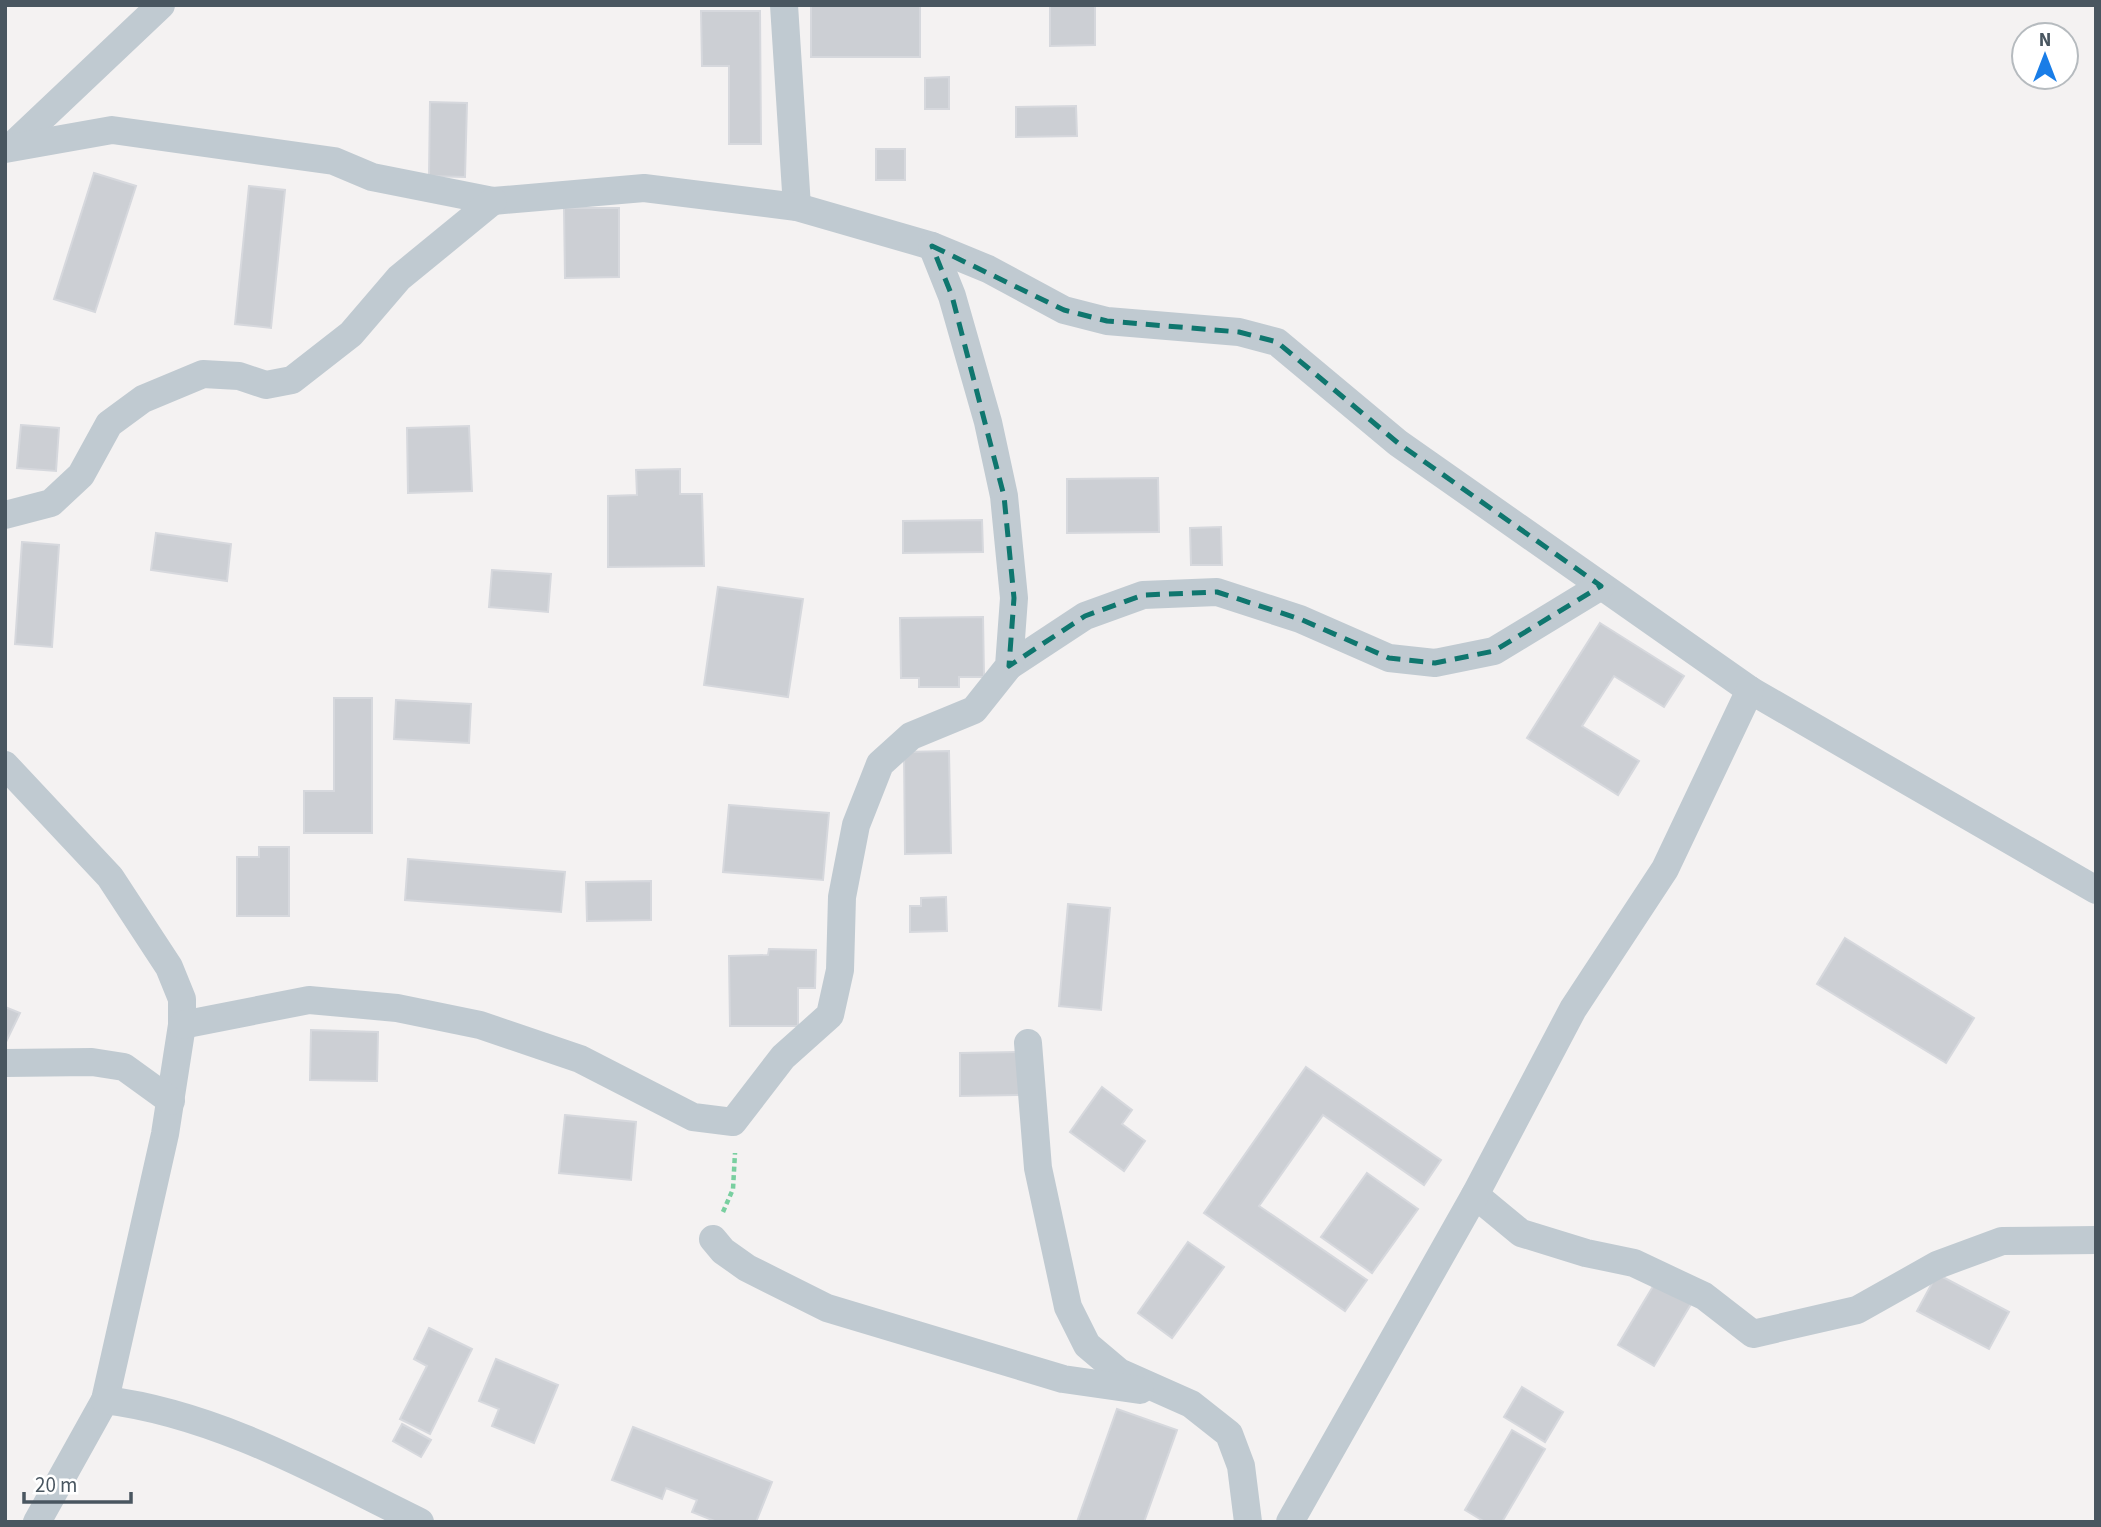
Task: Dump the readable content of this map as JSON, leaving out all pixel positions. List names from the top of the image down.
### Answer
{
  "scale_bar": "20 m",
  "north": "top"
}
